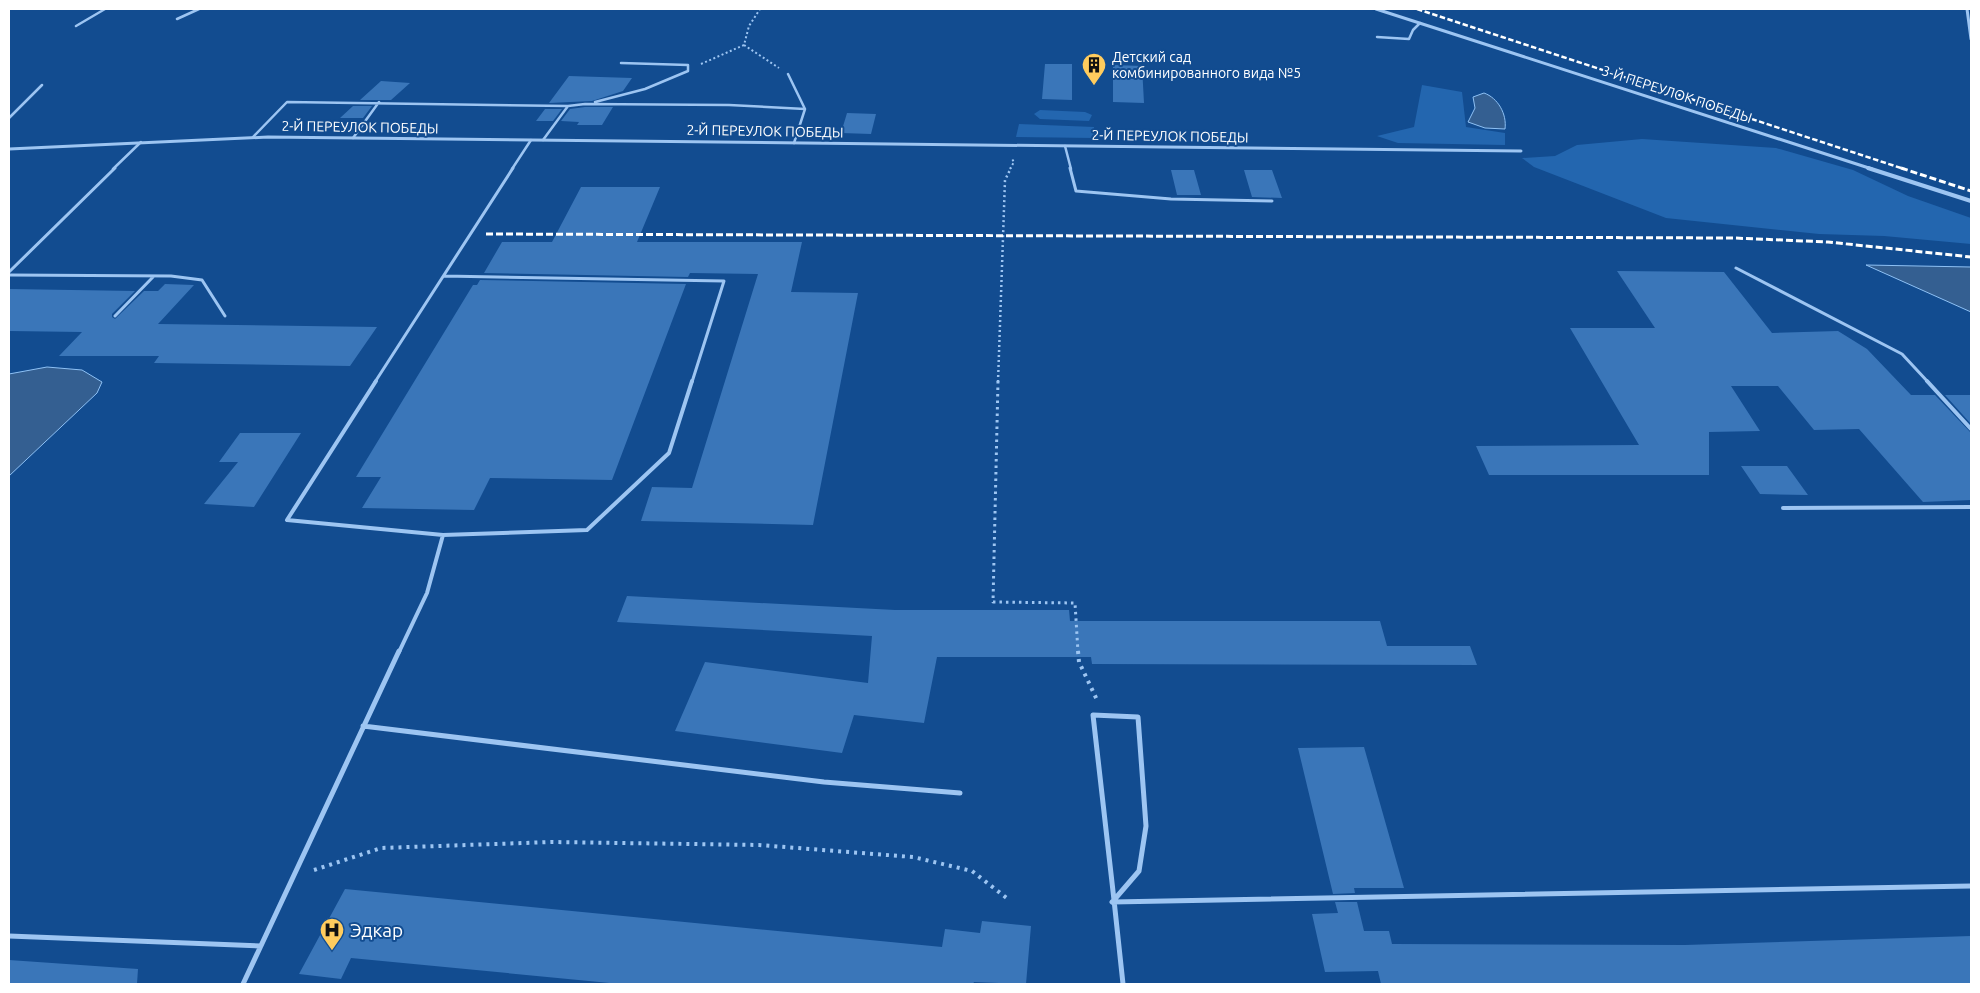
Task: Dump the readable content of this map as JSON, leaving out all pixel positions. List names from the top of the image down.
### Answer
{
  "streets": {
    "street": ["3-Й ПЕРЕУЛОК ПОБЕДЫ", "2-Й ПЕРЕУЛОК ПОБЕДЫ"]
  },
  "places": {
    "building": ["Детский сад комбинированного вида №5"],
    "hospital": ["Эдкар"]
  }
}
